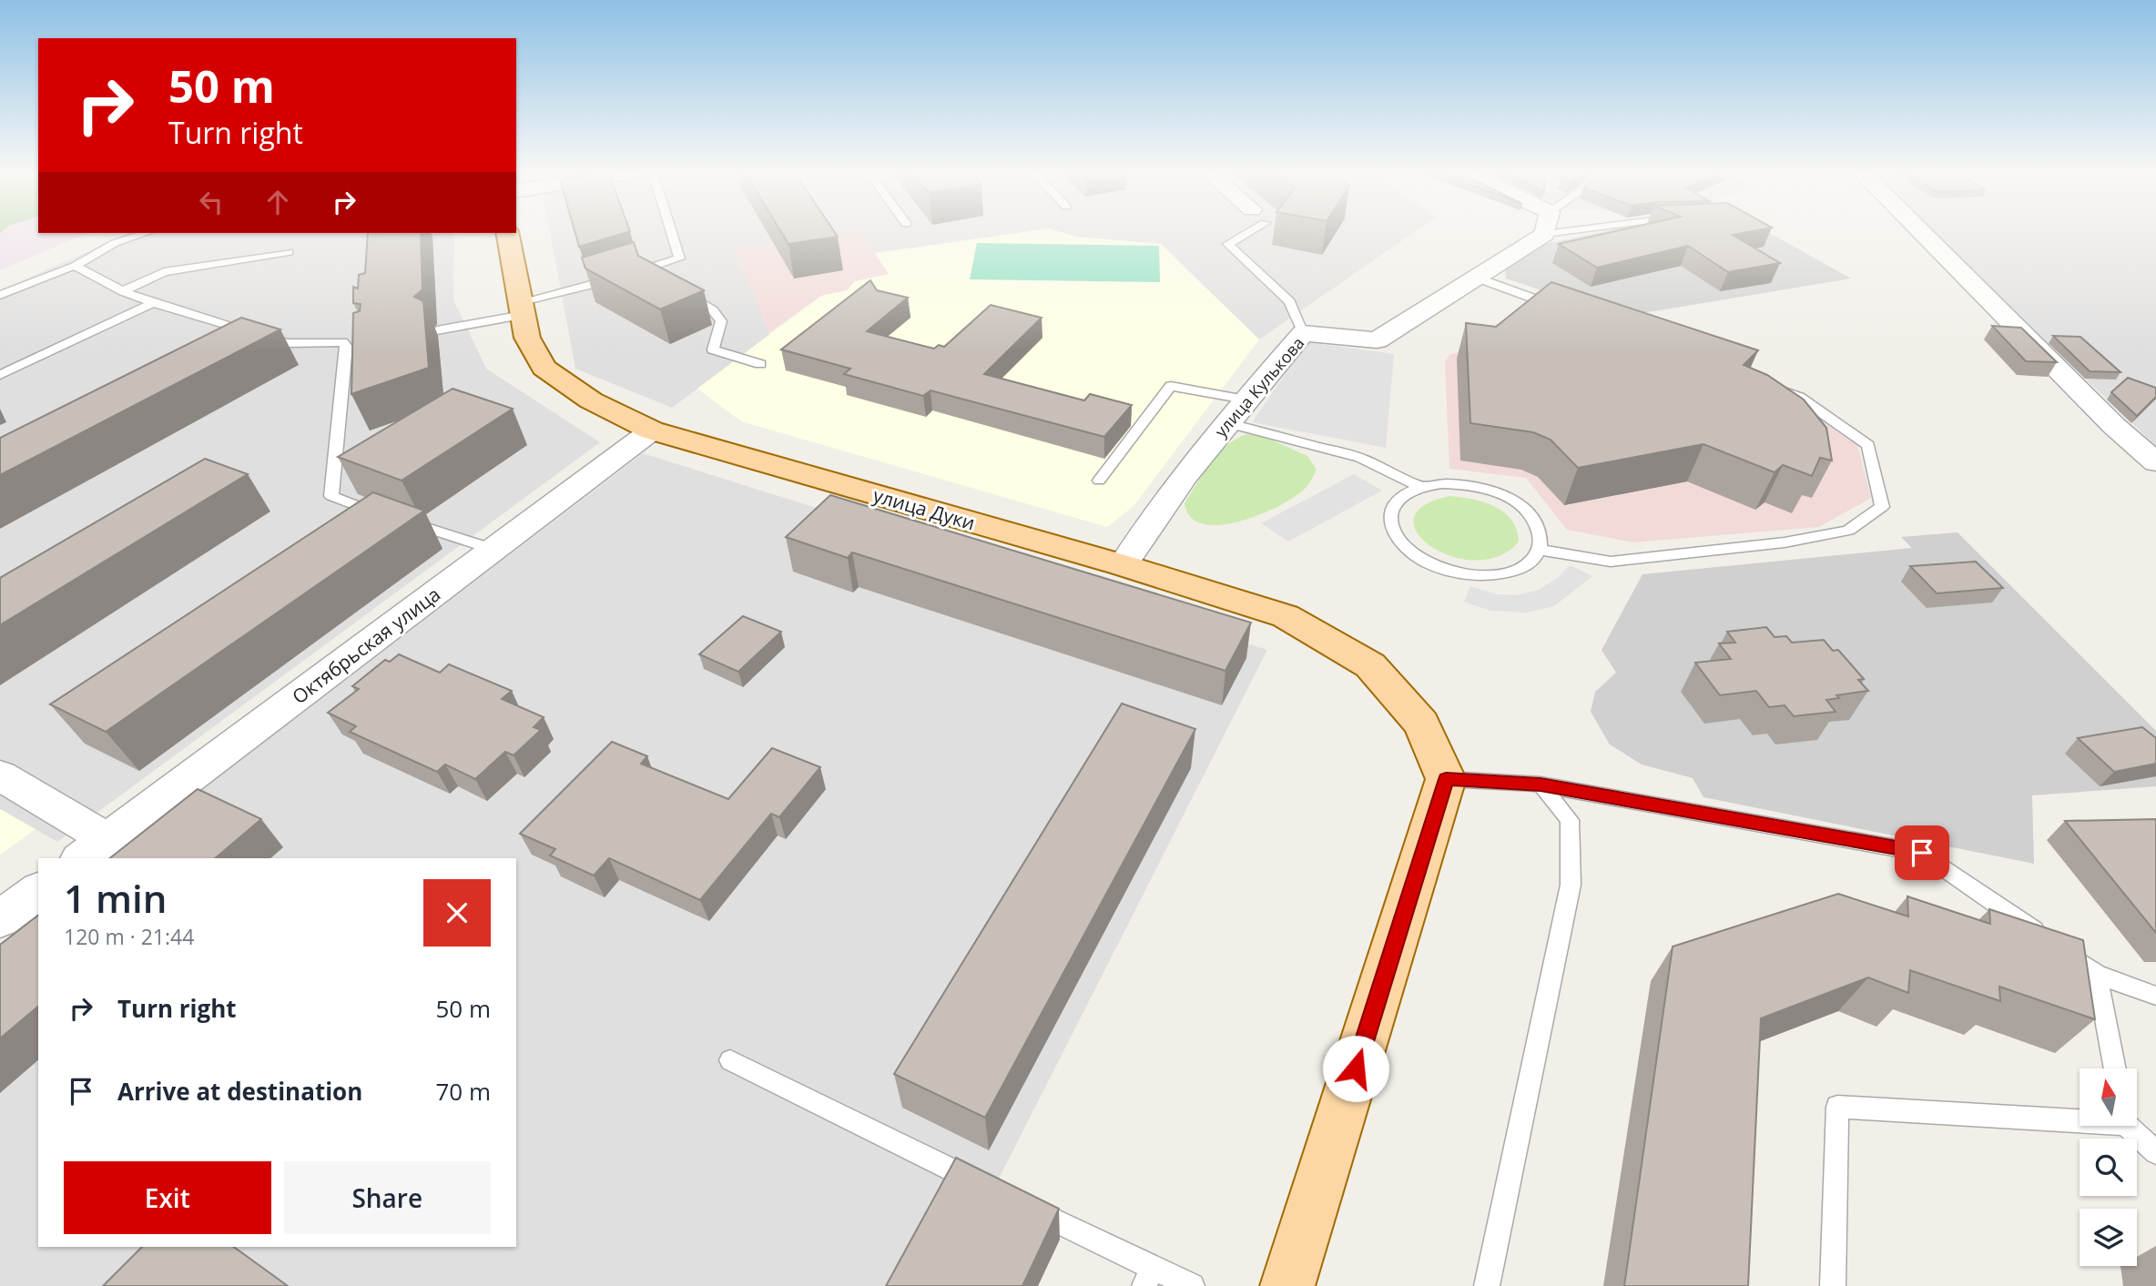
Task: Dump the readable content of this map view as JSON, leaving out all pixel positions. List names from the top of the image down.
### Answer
{
  "streets": {
    "main road": ["улица Дуки"],
    "street": ["улица Кулькова", "Октябрьская улица"]
  },
  "crossings": [
    ["улица Кулькова", "улица Дуки"],
    ["улица Дуки", "Октябрьская улица"]
  ],
  "north": "top",
  "page": {
    "turn": ["50 m", "Turn right"],
    "heading": ["1 min", "120 m · 21:44"],
    "list": [
      {
        "name": "Turn right",
        "value": "50 m"
      },
      {
        "name": "Arrive at destination",
        "value": "70 m"
      }
    ],
    "buttons": ["Exit", "Share"]
  }
}
